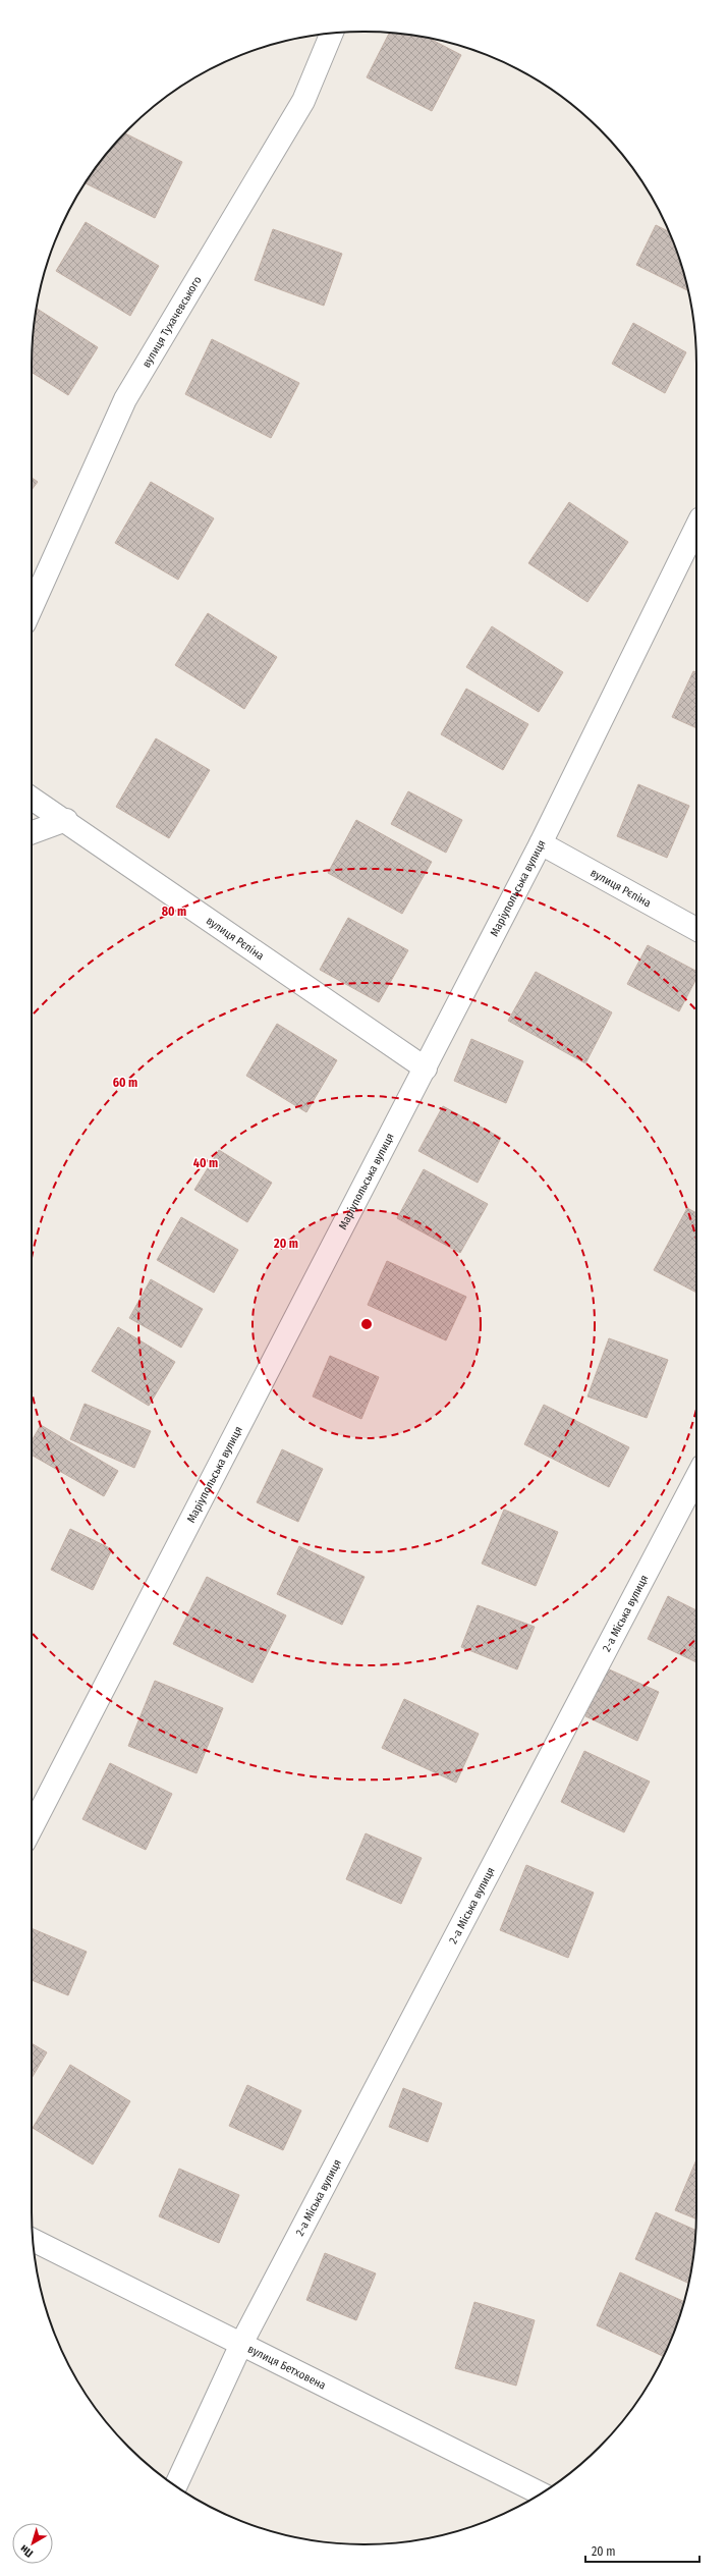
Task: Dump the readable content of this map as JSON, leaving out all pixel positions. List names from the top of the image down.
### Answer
{
  "streets": {
    "street": [
      "вулиця Тухачевського",
      "вулиця Рєпіна",
      "Маріупольська вулиця",
      "2-а Міська вулиця",
      "вулиця Бетховена"
    ]
  },
  "crossings": [
    ["вулиця Рєпіна", "Маріупольська вулиця"],
    ["2-а Міська вулиця", "вулиця Бетховена"]
  ],
  "scale_bar": "20 m",
  "north": "bottom left",
  "rings": [
    "80 m",
    "60 m",
    "40 m",
    "20 m"
  ]
}
